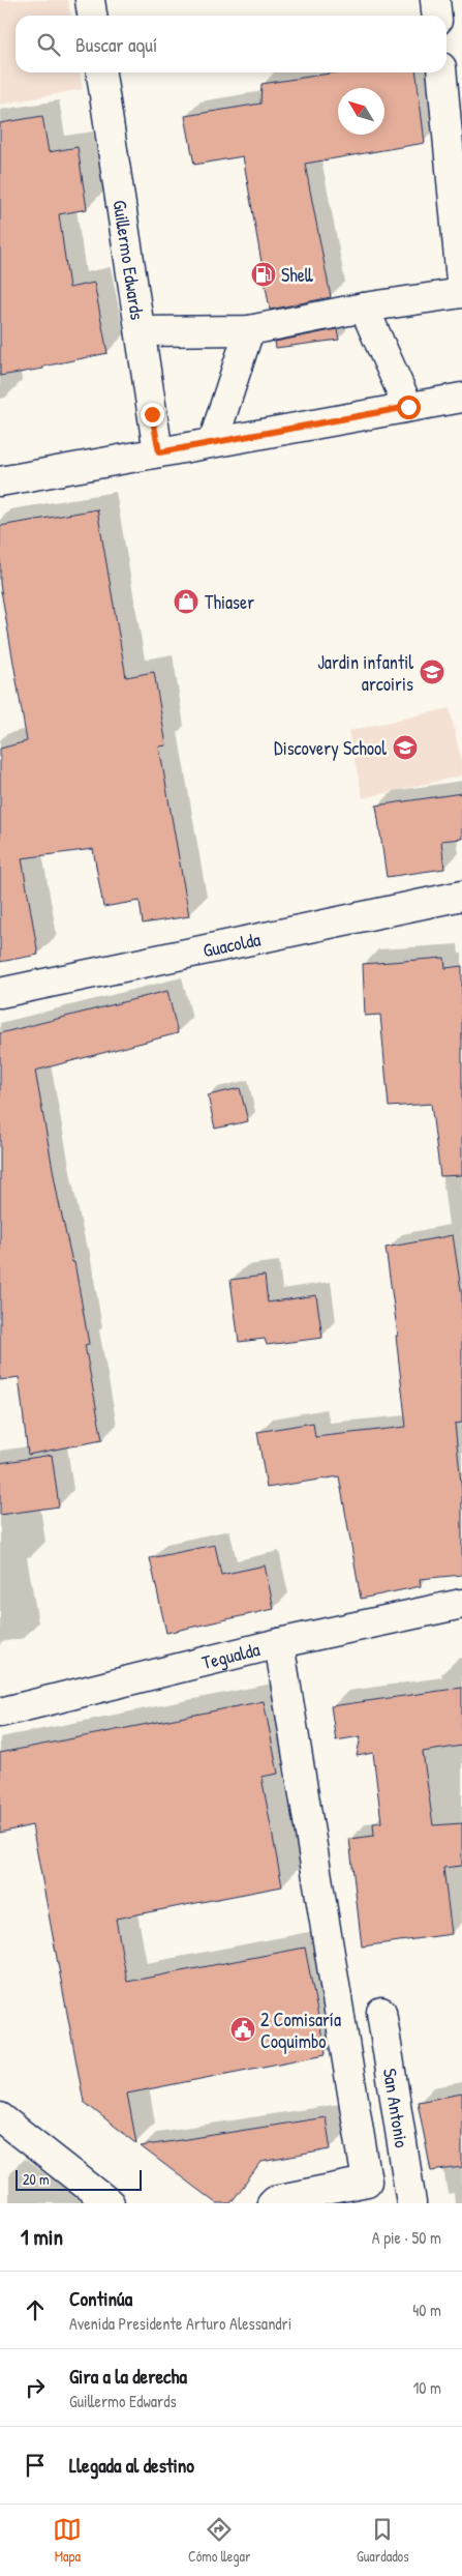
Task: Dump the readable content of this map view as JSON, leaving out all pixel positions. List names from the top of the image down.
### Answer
{
  "streets": {
    "street": [
      "Guillermo Edwards",
      "Guacolda",
      "Tegualda",
      "San Antonio"
    ]
  },
  "places": {
    "fuel station": ["Shell"],
    "shop": ["Thiaser"],
    "school or university": ["Jardin infantil arcoiris", "Discovery School"],
    "public building": ["2 Comisaría Coquimbo"]
  },
  "scale_bar": "20 m",
  "north": "top left",
  "page": {
    "search": "Buscar aquí",
    "scale": "20 m",
    "heading": ["1 min", "A pie · 50 m"],
    "list": [
      ["Continúa", "Avenida Presidente Arturo Alessandri", "40 m"],
      ["Gira a la derecha", "Guillermo Edwards", "10 m"],
      "Llegada al destino"
    ],
    "nav": ["Mapa", "Cómo llegar", "Guardados"]
  }
}
